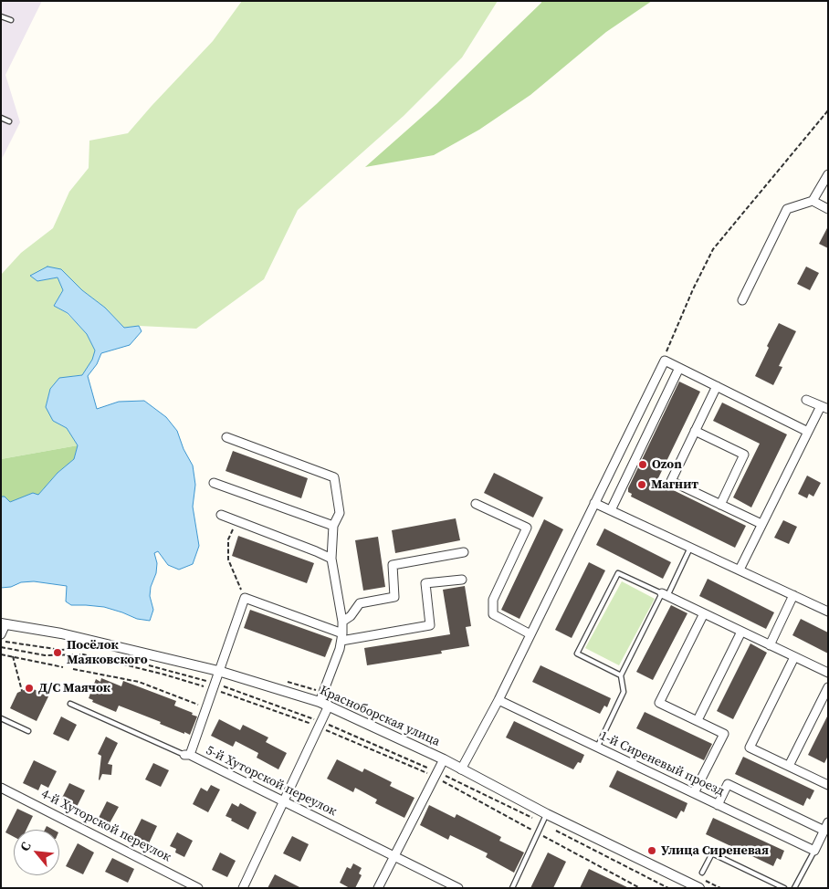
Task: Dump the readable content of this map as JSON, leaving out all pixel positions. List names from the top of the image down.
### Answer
{
  "streets": {
    "street": [
      "Красноборская улица",
      "1-й Сиреневый проезд",
      "5-й Хуторской переулок",
      "4-й Хуторской переулок"
    ]
  },
  "places": [
    "Ozon",
    "Магнит",
    "Посёлок Маяковского",
    "Д/С Маячок",
    "Улица Сиреневая"
  ],
  "north": "top left"
}
